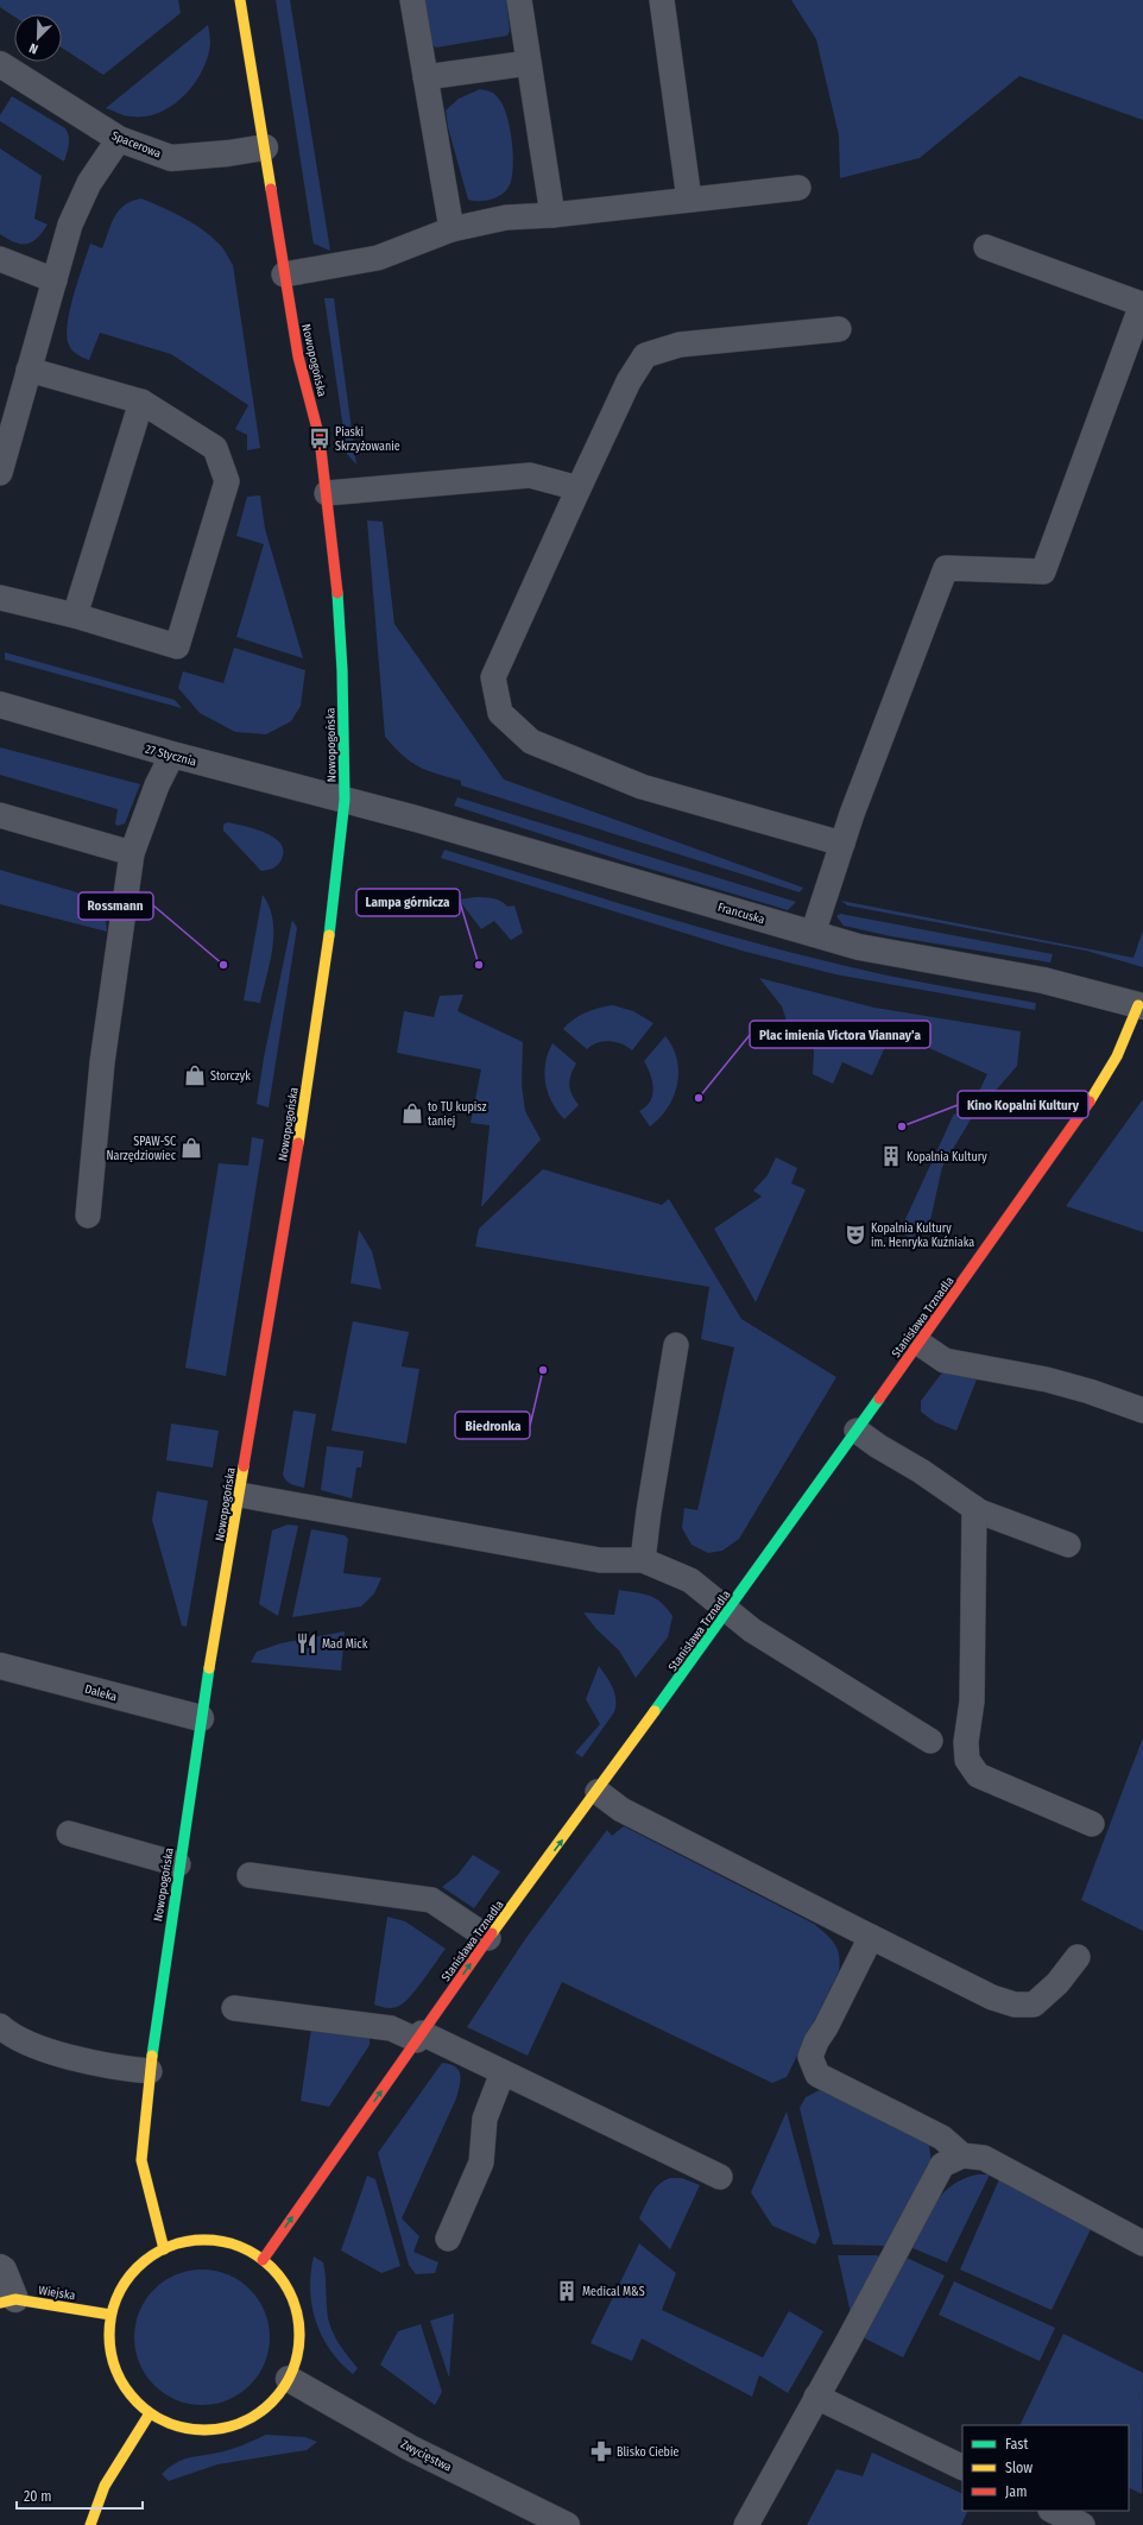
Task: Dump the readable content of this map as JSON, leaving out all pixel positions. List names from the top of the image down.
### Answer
{
  "streets": {
    "street": [
      "Spacerowa",
      "Nowopogońska",
      "27 Stycznia",
      "Francuska",
      "Stanisława Trznadla",
      "Daleka",
      "Wiejska",
      "Zwycięstwa"
    ]
  },
  "crossings": [
    ["Spacerowa", "Nowopogońska"],
    ["Nowopogońska", "27 Stycznia"],
    ["Nowopogońska", "Francuska"],
    ["Nowopogońska", "Daleka"],
    ["27 Stycznia", "Francuska"],
    ["Francuska", "Stanisława Trznadla"]
  ],
  "one_way": ["Stanisława Trznadla"],
  "places": {
    "bus stop": ["Piaski Skrzyżowanie"],
    "other": [
      "Rossmann",
      "Lampa górnicza",
      "Plac imienia Victora Viannay'a",
      "Kino Kopalni Kultury",
      "Biedronka"
    ],
    "shop": ["Storczyk", "to TU kupisz taniej", "SPAW-SC Narzędziowiec"],
    "building": ["Kopalnia Kultury", "Medical M&S"],
    "theatre": ["Kopalnia Kultury im. Henryka Kuźniaka"],
    "restaurant": ["Mad Mick"],
    "pharmacy": ["Blisko Ciebie"]
  },
  "legend": ["Fast", "Slow", "Jam"],
  "scale_bar": "20 m",
  "north": "bottom left"
}
